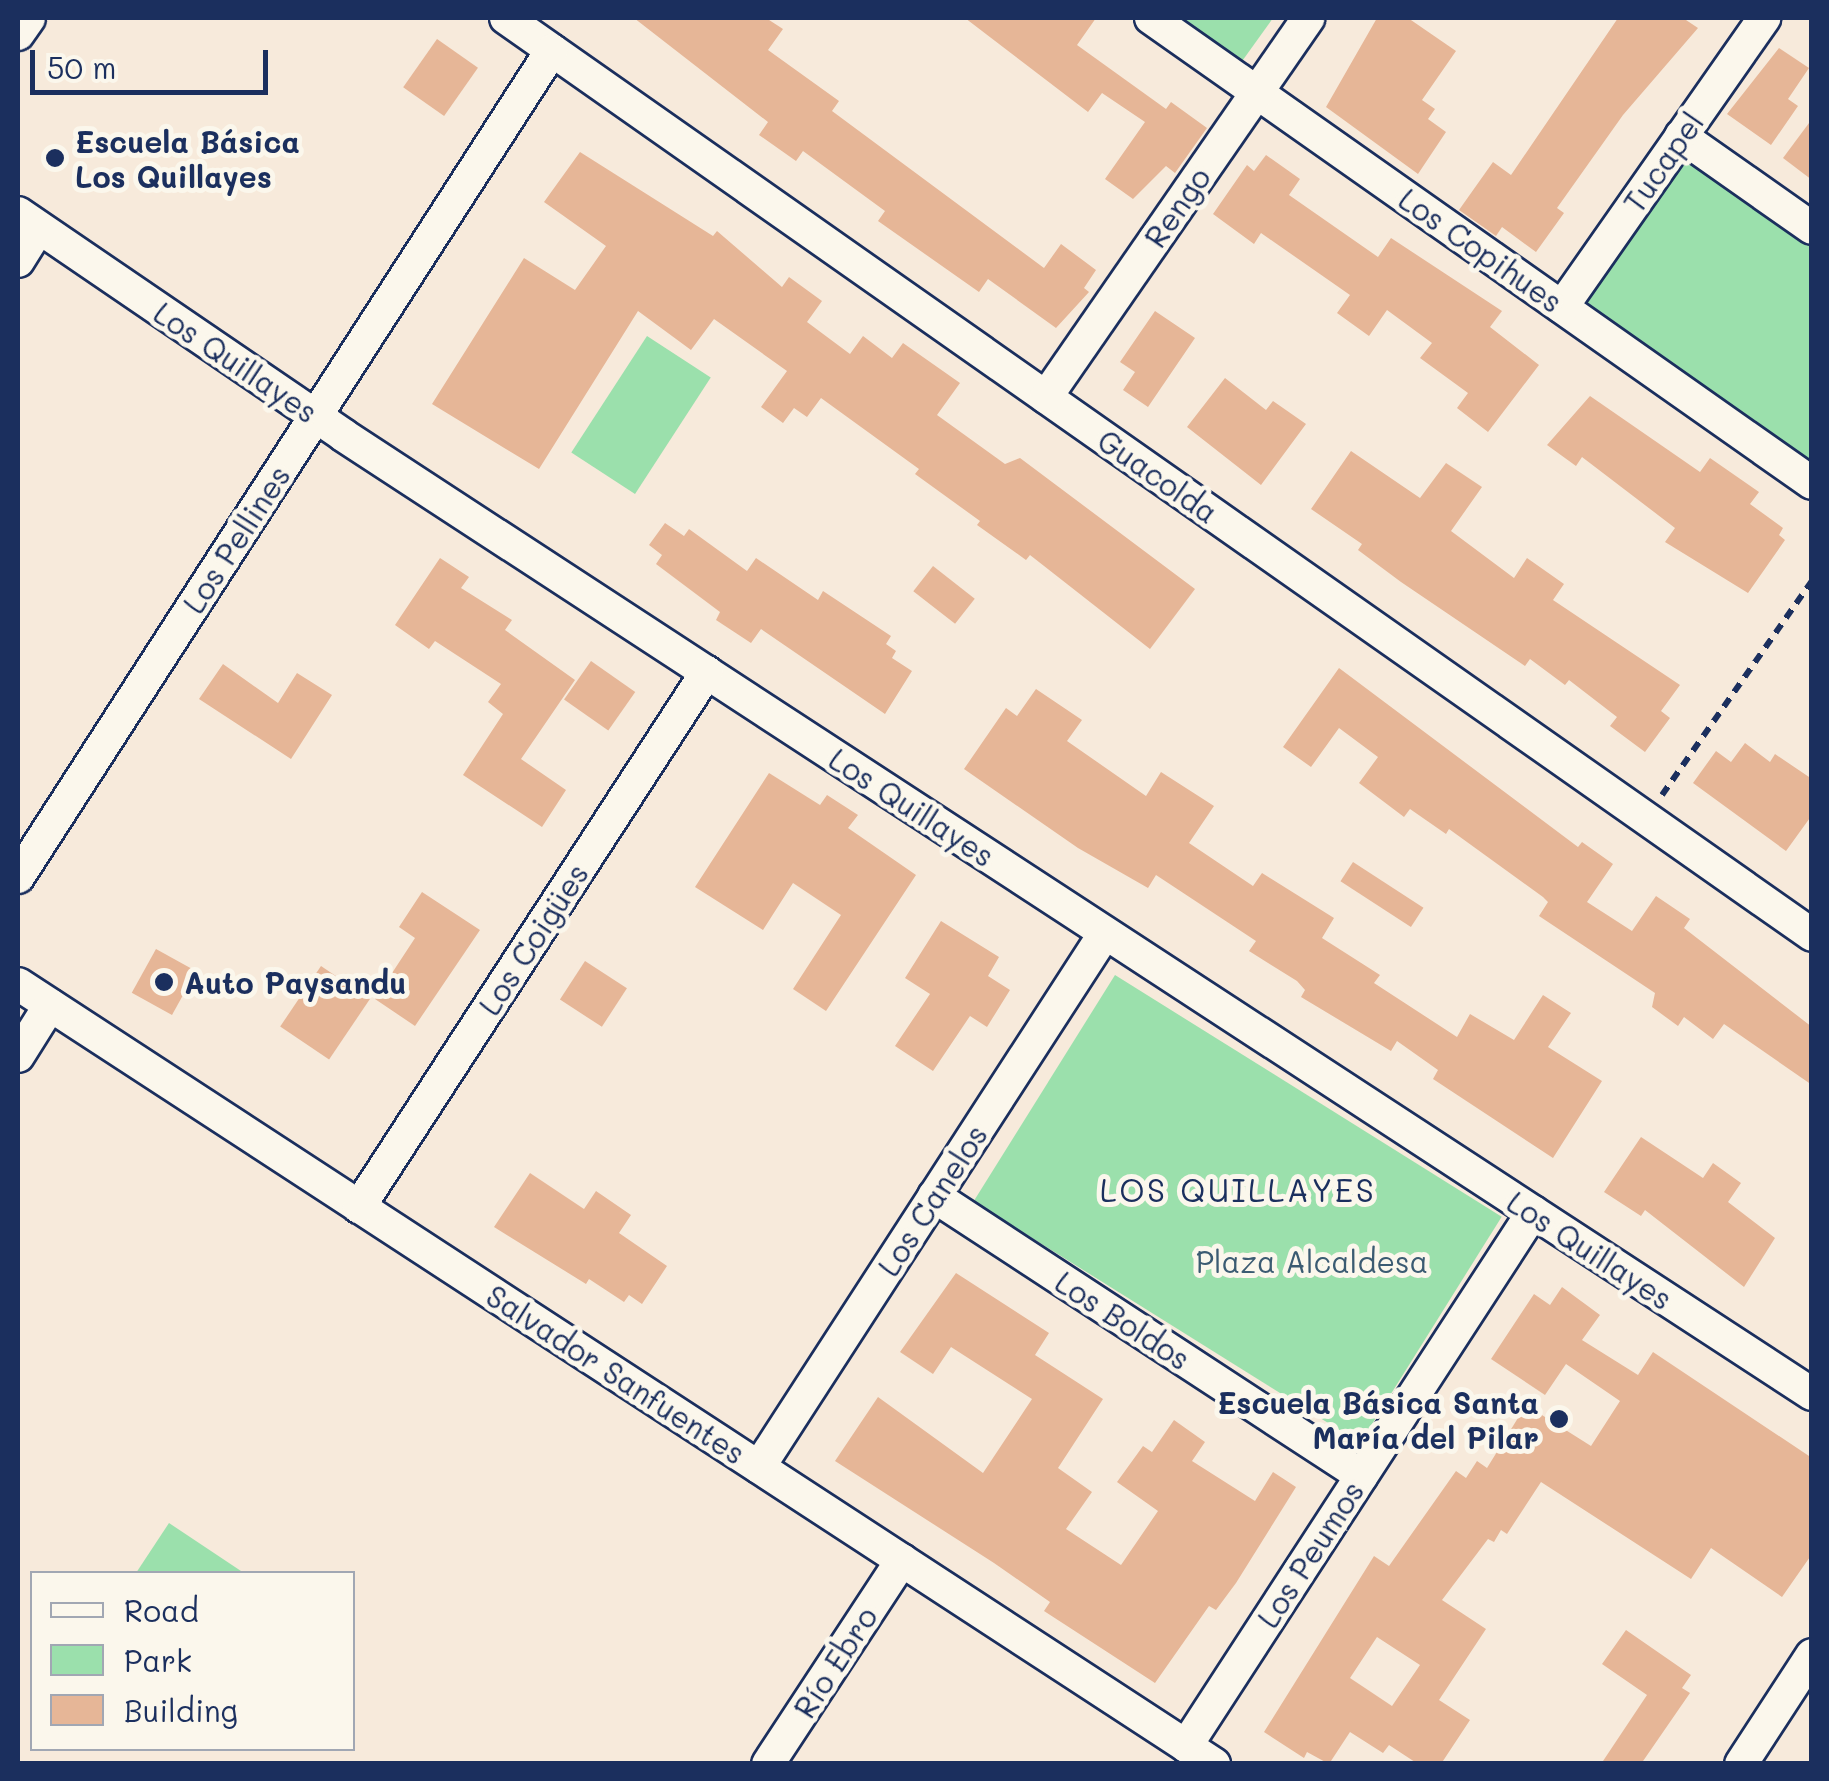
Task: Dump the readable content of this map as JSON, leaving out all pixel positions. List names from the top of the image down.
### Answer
{
  "streets": {
    "street": [
      "Tucapel",
      "Rengo",
      "Los Copihues",
      "Los Quillayes",
      "Guacolda",
      "Los Pellines",
      "Los Coigües",
      "Los Canelos",
      "Los Boldos",
      "Salvador Sanfuentes",
      "Los Peumos",
      "Río Ebro"
    ]
  },
  "crossings": [
    ["Tucapel", "Los Copihues"],
    ["Rengo", "Los Copihues"],
    ["Rengo", "Guacolda"],
    ["Los Quillayes", "Los Pellines"],
    ["Los Quillayes", "Los Coigües"],
    ["Los Quillayes", "Los Canelos"],
    ["Los Quillayes", "Los Peumos"],
    ["Guacolda", "Los Pellines"],
    ["Los Coigües", "Salvador Sanfuentes"],
    ["Los Canelos", "Los Boldos"],
    ["Los Canelos", "Salvador Sanfuentes"],
    ["Los Boldos", "Los Peumos"],
    ["Salvador Sanfuentes", "Los Peumos"],
    ["Salvador Sanfuentes", "Río Ebro"]
  ],
  "districts": ["LOS QUILLAYES"],
  "parks": ["Plaza Alcaldesa"],
  "places": ["Escuela Básica Los Quillayes", "Auto Paysandu", "Escuela Básica Santa María del Pilar"],
  "legend": ["Road", "Park", "Building"],
  "scale_bar": "50 m"
}
